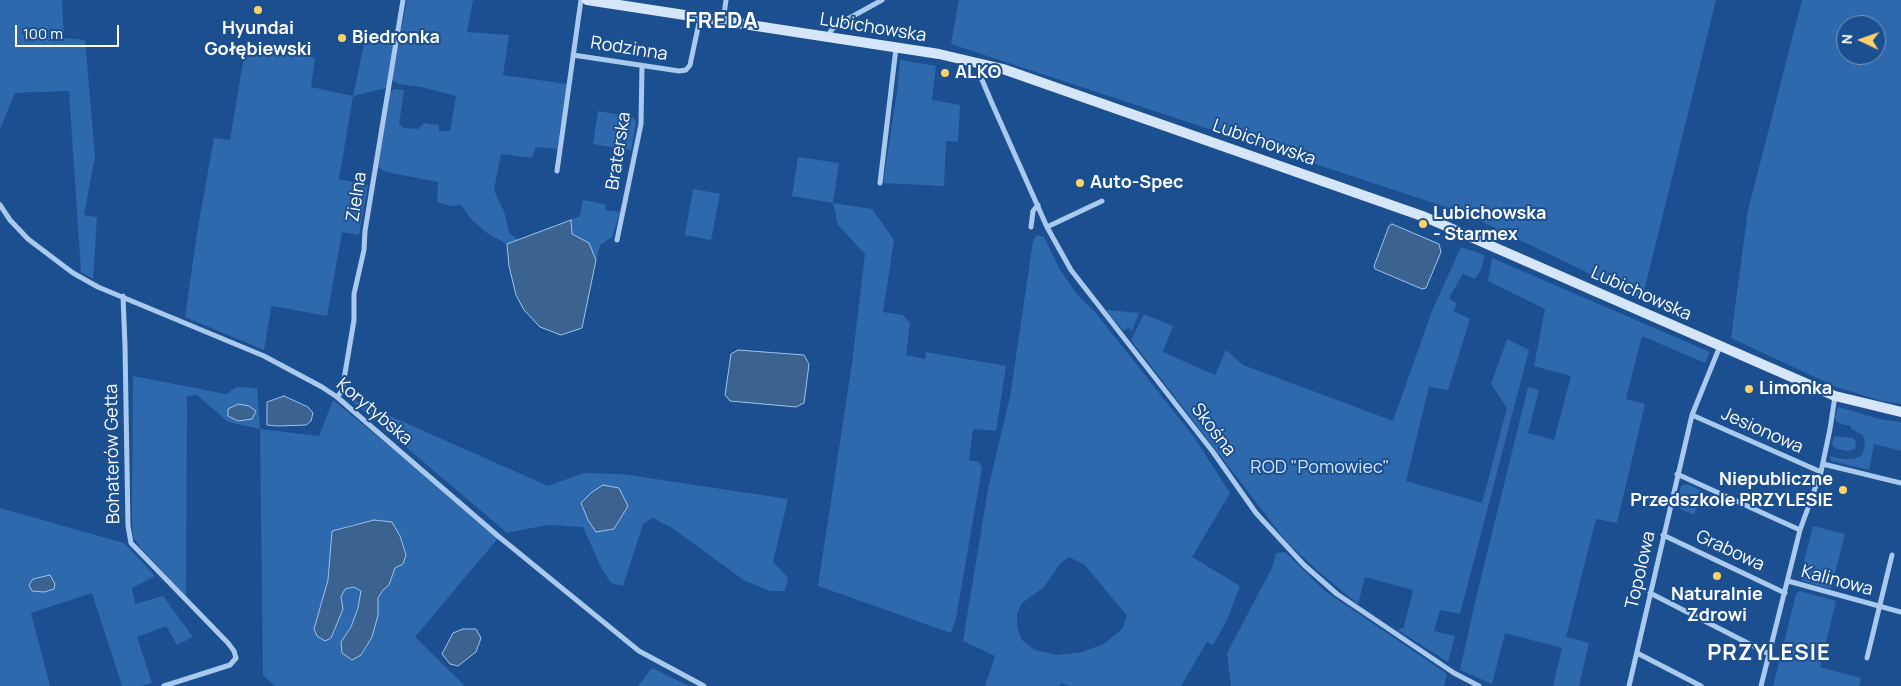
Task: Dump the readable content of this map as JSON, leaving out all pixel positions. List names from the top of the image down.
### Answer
{
  "streets": {
    "street": [
      "Lubichowska",
      "Rodzinna",
      "Braterska",
      "Zielna",
      "Korytybska",
      "Skośna",
      "Jesionowa",
      "Bohaterów Getta",
      "Grabowa",
      "Topolowa",
      "Kalinowa"
    ]
  },
  "crossings": [
    ["Lubichowska", "Rodzinna"],
    ["Lubichowska", "Skośna"],
    ["Lubichowska", "Topolowa"],
    ["Rodzinna", "Braterska"],
    ["Zielna", "Korytybska"],
    ["Korytybska", "Bohaterów Getta"],
    ["Jesionowa", "Topolowa"],
    ["Grabowa", "Topolowa"]
  ],
  "districts": ["FREDA", "PRZYLESIE"],
  "parks": ["ROD \"Pomowiec\""],
  "places": [
    "Hyundai Gołębiewski",
    "Biedronka",
    "ALKO",
    "Auto-Spec",
    "Lubichowska - Starmex",
    "Limonka",
    "Niepubliczne Przedszkole PRZYLESIE",
    "Naturalnie Zdrowi"
  ],
  "scale_bar": "100 m",
  "north": "left"
}
